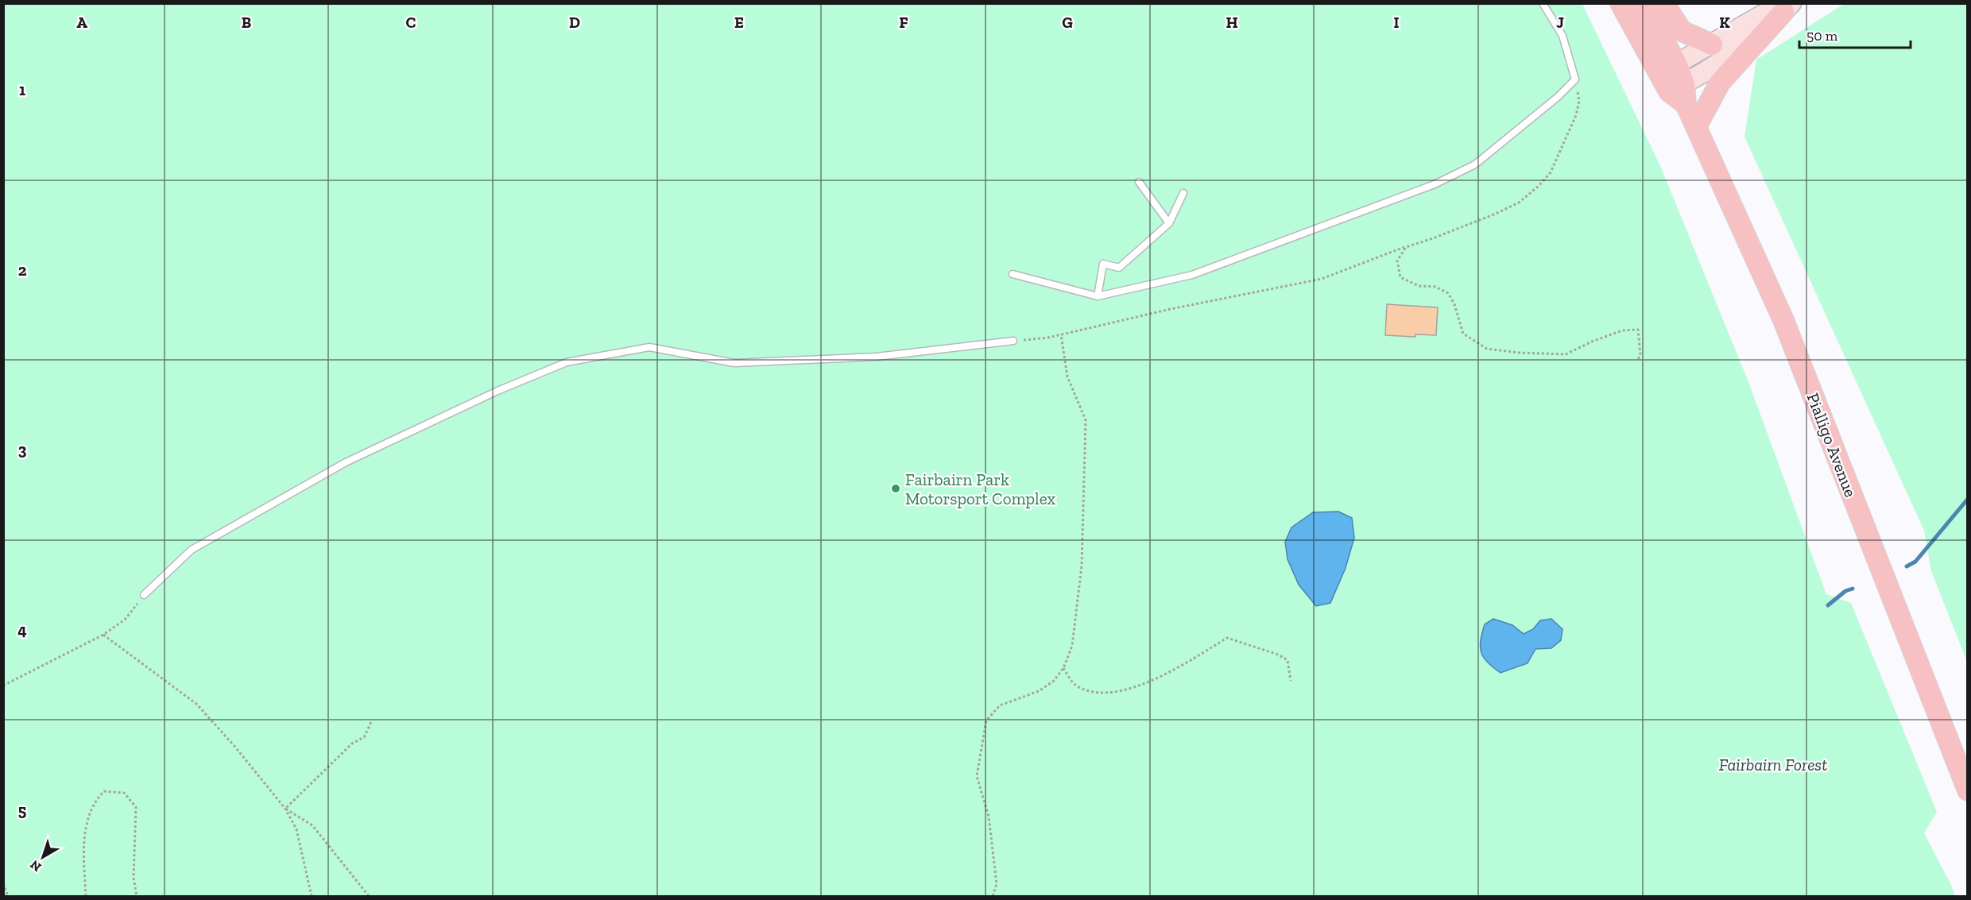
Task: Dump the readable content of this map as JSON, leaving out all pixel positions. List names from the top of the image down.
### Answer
{
  "streets": {
    "main road": ["Pialligo Avenue"]
  },
  "parks": ["Fairbairn Forest"],
  "places": ["Fairbairn Park Motorsport Complex"],
  "scale_bar": "50 m",
  "north": "bottom left",
  "grid": {
    "columns": [
      "A",
      "B",
      "C",
      "D",
      "E",
      "F",
      "G",
      "H",
      "I",
      "J",
      "K"
    ],
    "rows": [
      "1",
      "2",
      "3",
      "4",
      "5"
    ]
  }
}
